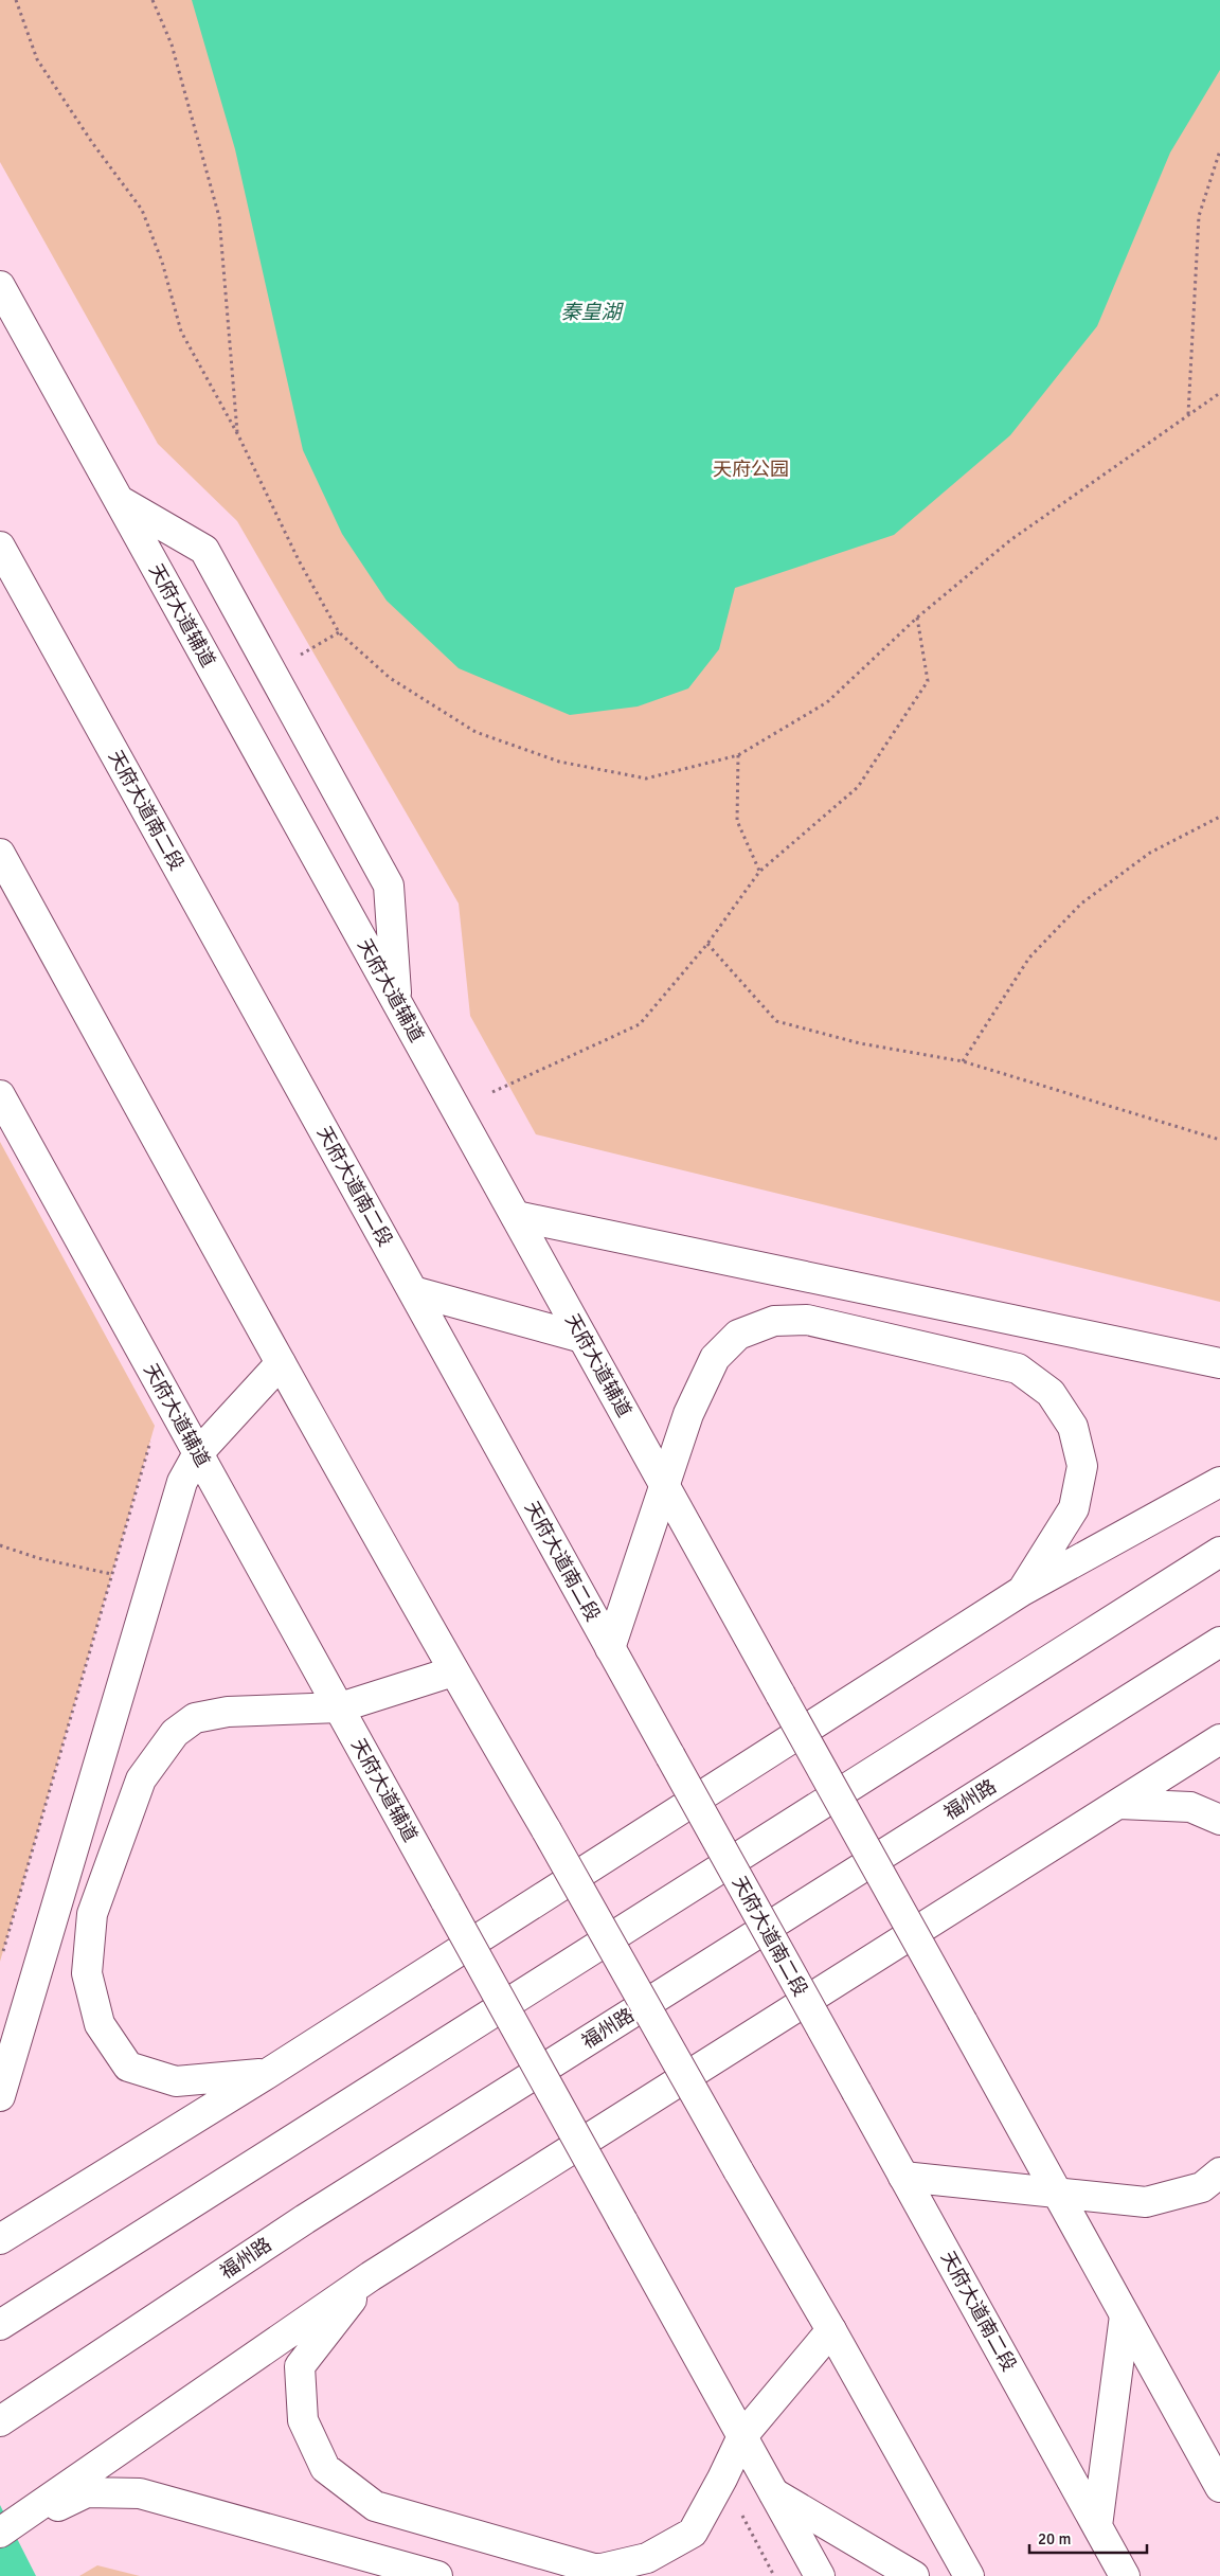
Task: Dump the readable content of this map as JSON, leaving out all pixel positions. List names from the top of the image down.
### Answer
{
  "streets": {
    "main road": ["天府大道辅道", "天府大道南二段", "福州路"]
  },
  "water": ["秦皇湖"],
  "parks": ["天府公园"],
  "scale_bar": "20 m"
}
